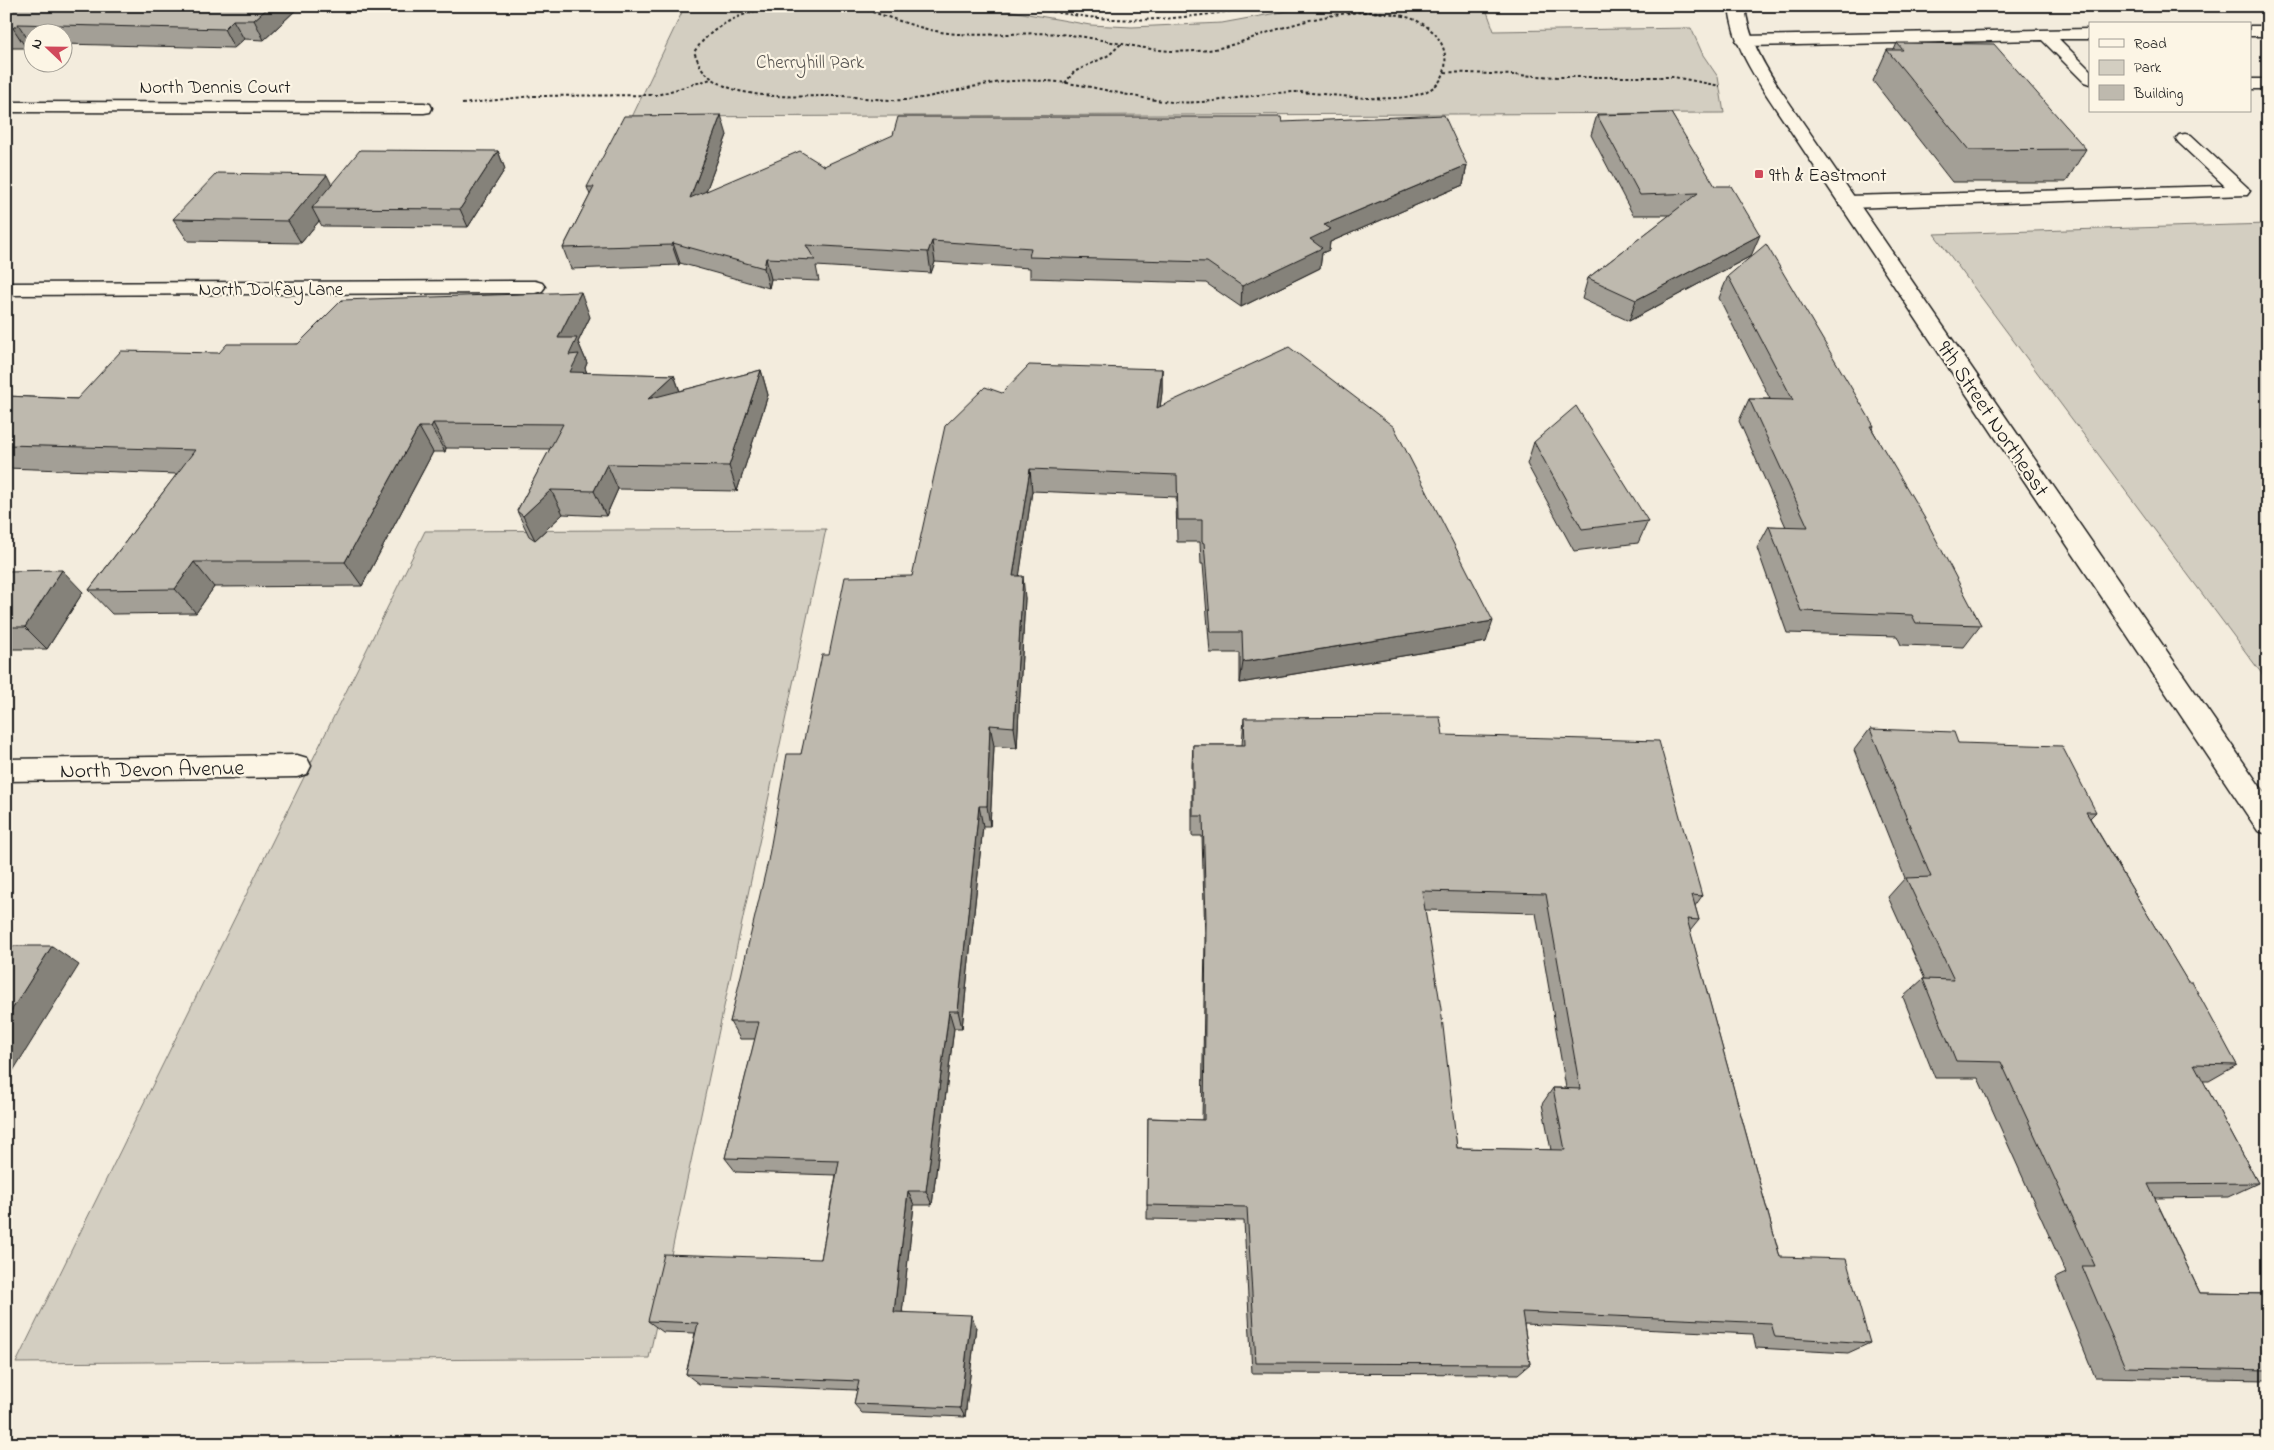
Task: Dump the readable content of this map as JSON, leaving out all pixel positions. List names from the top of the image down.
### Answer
{
  "streets": {
    "main road": [
      "North Dennis Court",
      "North Dolfay Lane",
      "9th Street Northeast",
      "North Devon Avenue"
    ]
  },
  "parks": ["Cherryhill Park"],
  "places": {
    "transit": ["9th & Eastmont"]
  },
  "legend": ["Road", "Park", "Building"],
  "north": "left"
}
